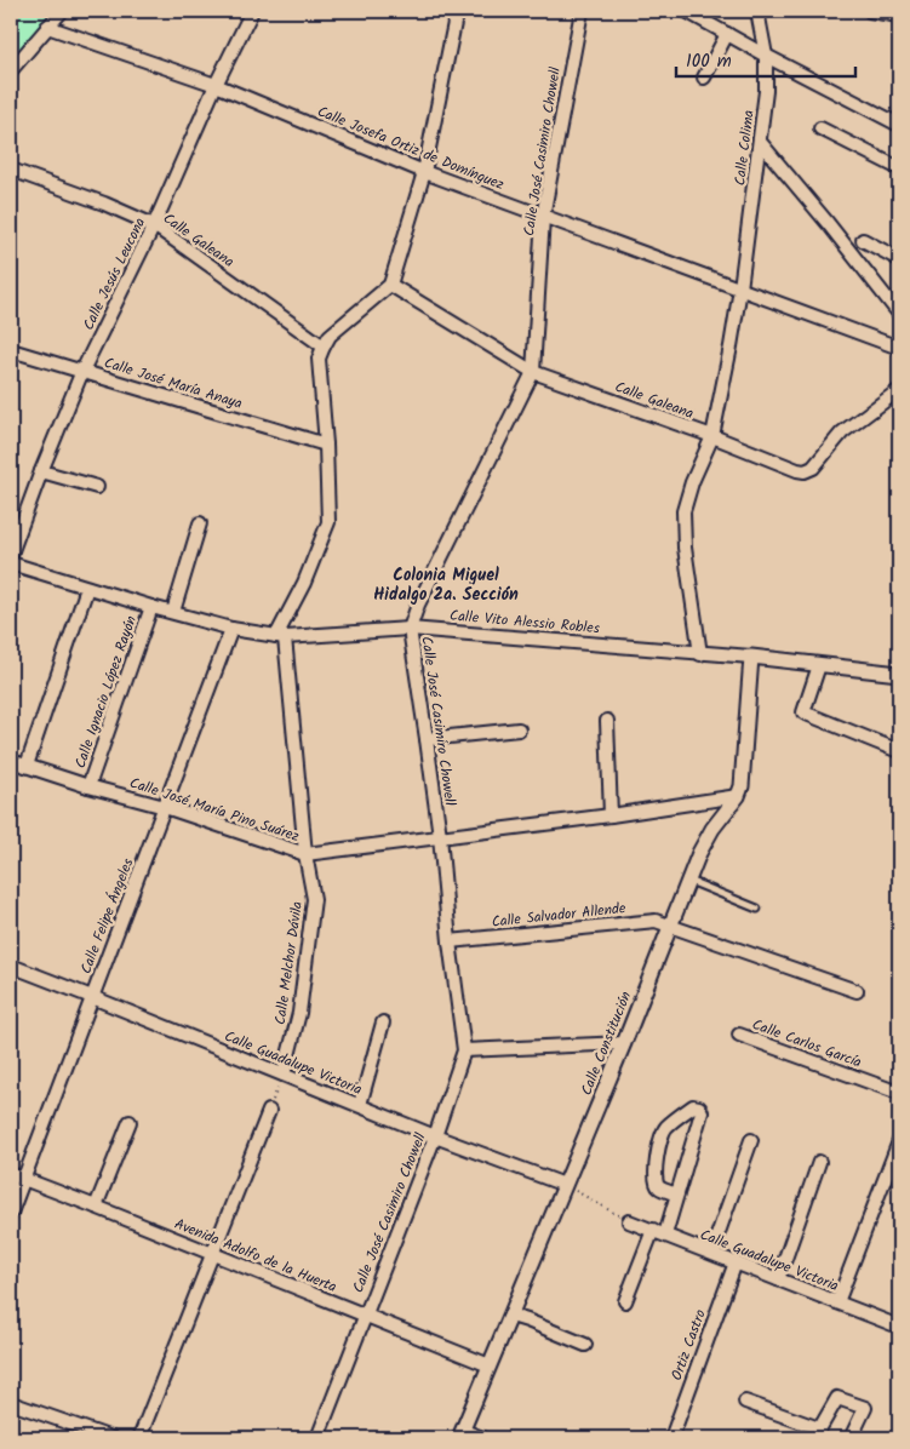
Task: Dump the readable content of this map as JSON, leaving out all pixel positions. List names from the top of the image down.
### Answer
{
  "streets": {
    "street": [
      "Calle Josefa Ortiz de Domínguez",
      "Calle Colima",
      "Calle José Casimiro Chowell",
      "Calle Galeana",
      "Calle Jesús Leucona",
      "Calle José María Anaya",
      "Calle Vito Alessio Robles",
      "Calle Ignacio López Rayón",
      "Calle José María Pino Suárez",
      "Calle Salvador Allende",
      "Calle Felipe Ángeles",
      "Calle Melchor Dávila",
      "Calle Constitución",
      "Calle Carlos García",
      "Calle Guadalupe Victoria",
      "Avenida Adolfo de la Huerta",
      "Ortiz Castro"
    ]
  },
  "crossings": [
    ["Calle Josefa Ortiz de Domínguez", "Calle Colima"],
    ["Calle Josefa Ortiz de Domínguez", "Calle José Casimiro Chowell"],
    ["Calle Josefa Ortiz de Domínguez", "Calle Jesús Leucona"],
    ["Calle Colima", "Calle Galeana"],
    ["Calle Colima", "Calle Vito Alessio Robles"],
    ["Calle José Casimiro Chowell", "Calle Galeana"],
    ["Calle José Casimiro Chowell", "Calle Vito Alessio Robles"],
    ["Calle José Casimiro Chowell", "Calle José María Pino Suárez"],
    ["Calle José Casimiro Chowell", "Calle Salvador Allende"],
    ["Calle José Casimiro Chowell", "Calle Guadalupe Victoria"],
    ["Calle José Casimiro Chowell", "Avenida Adolfo de la Huerta"],
    ["Calle Galeana", "Calle Jesús Leucona"],
    ["Calle Jesús Leucona", "Calle José María Anaya"],
    ["Calle Vito Alessio Robles", "Calle Ignacio López Rayón"],
    ["Calle Vito Alessio Robles", "Calle Felipe Ángeles"],
    ["Calle Vito Alessio Robles", "Calle Melchor Dávila"],
    ["Calle Vito Alessio Robles", "Calle Constitución"],
    ["Calle Ignacio López Rayón", "Calle José María Pino Suárez"],
    ["Calle José María Pino Suárez", "Calle Felipe Ángeles"],
    ["Calle José María Pino Suárez", "Calle Melchor Dávila"],
    ["Calle José María Pino Suárez", "Calle Constitución"],
    ["Calle Salvador Allende", "Calle Constitución"],
    ["Calle Felipe Ángeles", "Calle Guadalupe Victoria"],
    ["Calle Felipe Ángeles", "Avenida Adolfo de la Huerta"],
    ["Calle Melchor Dávila", "Calle Guadalupe Victoria"],
    ["Calle Constitución", "Calle Guadalupe Victoria"],
    ["Calle Constitución", "Avenida Adolfo de la Huerta"],
    ["Calle Guadalupe Victoria", "Ortiz Castro"]
  ],
  "districts": ["Colonia Miguel Hidalgo 2a. Sección"],
  "scale_bar": "100 m"
}
